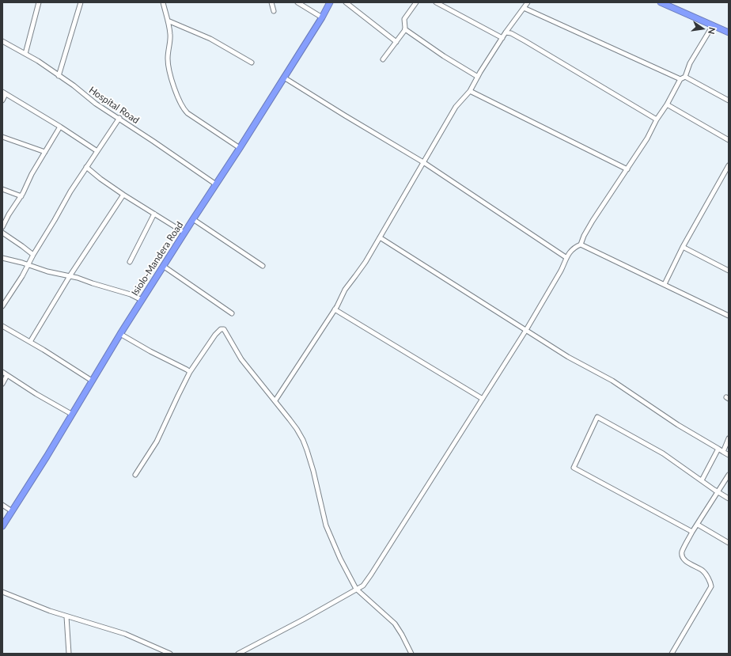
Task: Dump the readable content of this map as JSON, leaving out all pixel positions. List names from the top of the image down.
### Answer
{
  "streets": {
    "highway": ["Isiolo-Mandera Road"],
    "street": ["Hospital Road"]
  },
  "crossings": [
    ["Hospital Road", "Isiolo-Mandera Road"]
  ],
  "north": "right"
}
